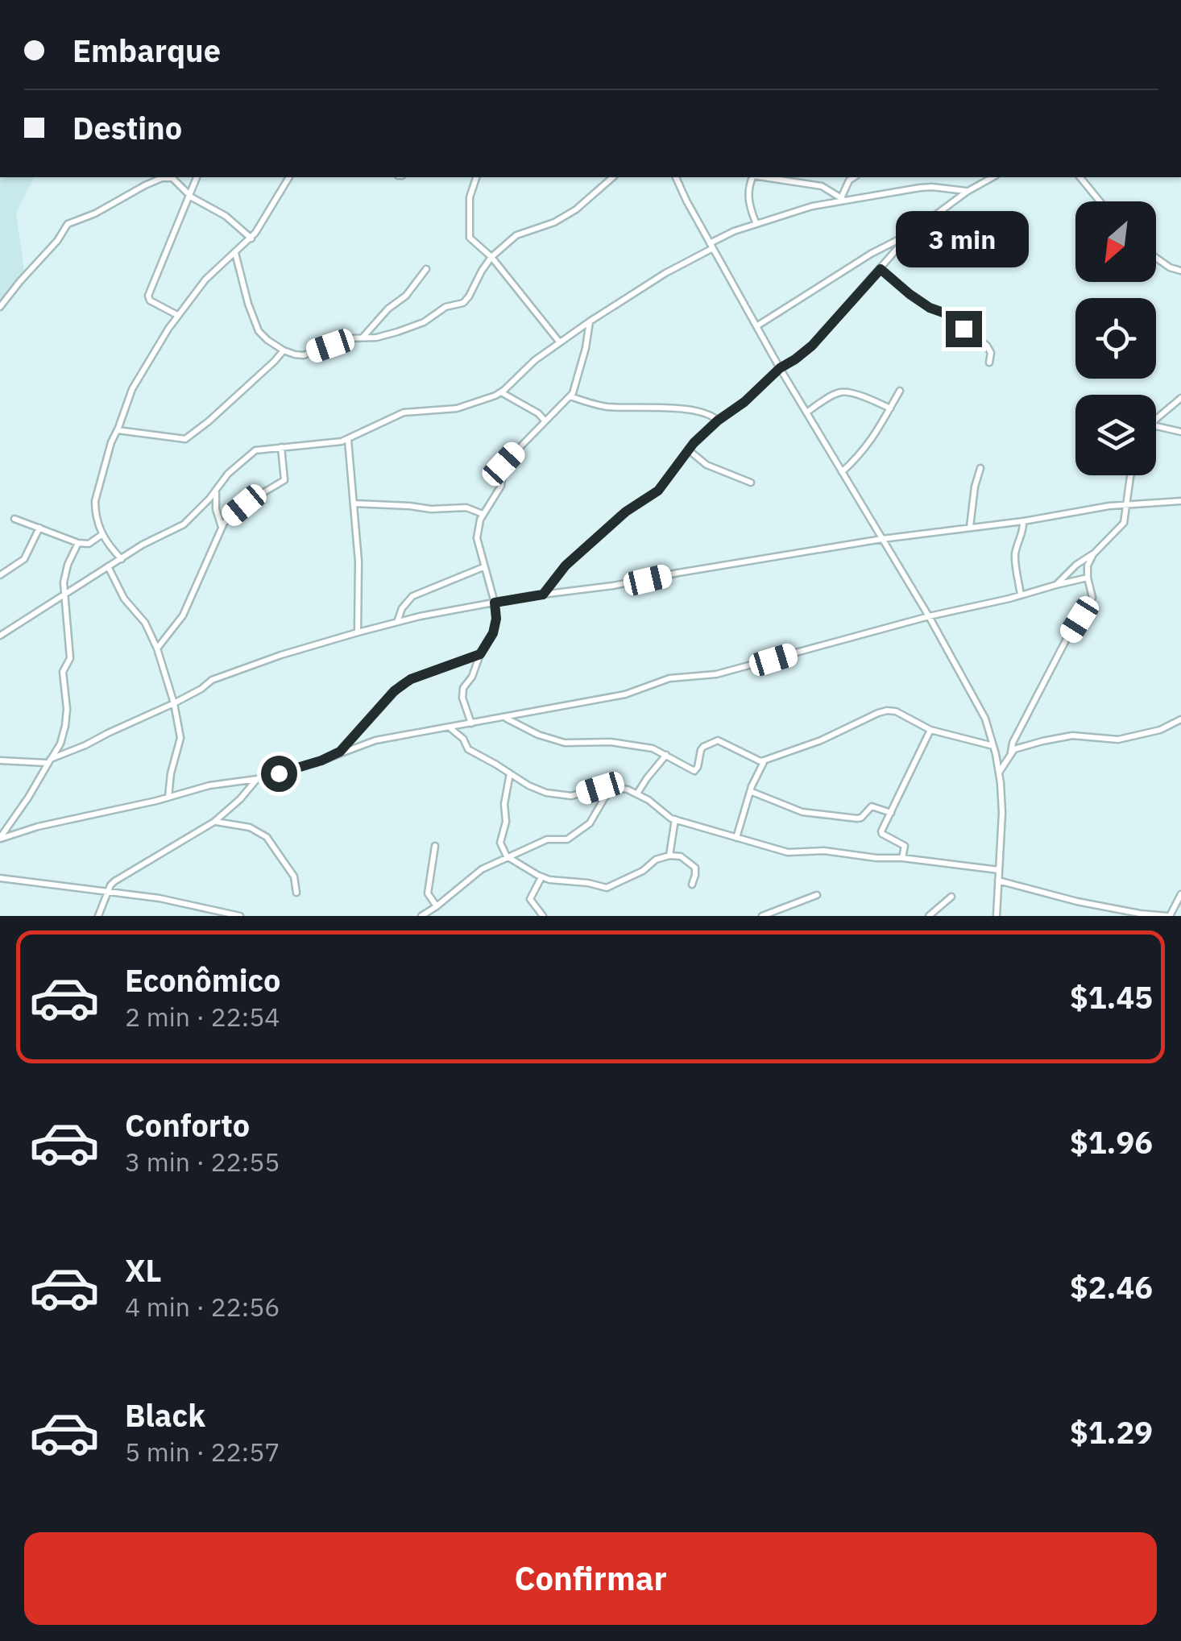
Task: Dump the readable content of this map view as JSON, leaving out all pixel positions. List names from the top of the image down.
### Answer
{
  "north": "bottom left",
  "page": {
    "banner": ["Embarque", "Destino"],
    "bubble": "3 min",
    "list": [
      {
        "name": "Econômico",
        "note": "2 min · 22:54",
        "value": "$1.45"
      },
      {
        "name": "Conforto",
        "note": "3 min · 22:55",
        "value": "$1.96"
      },
      {
        "name": "XL",
        "note": "4 min · 22:56",
        "value": "$2.46"
      },
      {
        "name": "Black",
        "note": "5 min · 22:57",
        "value": "$1.29"
      }
    ],
    "buttons": "Confirmar"
  }
}
